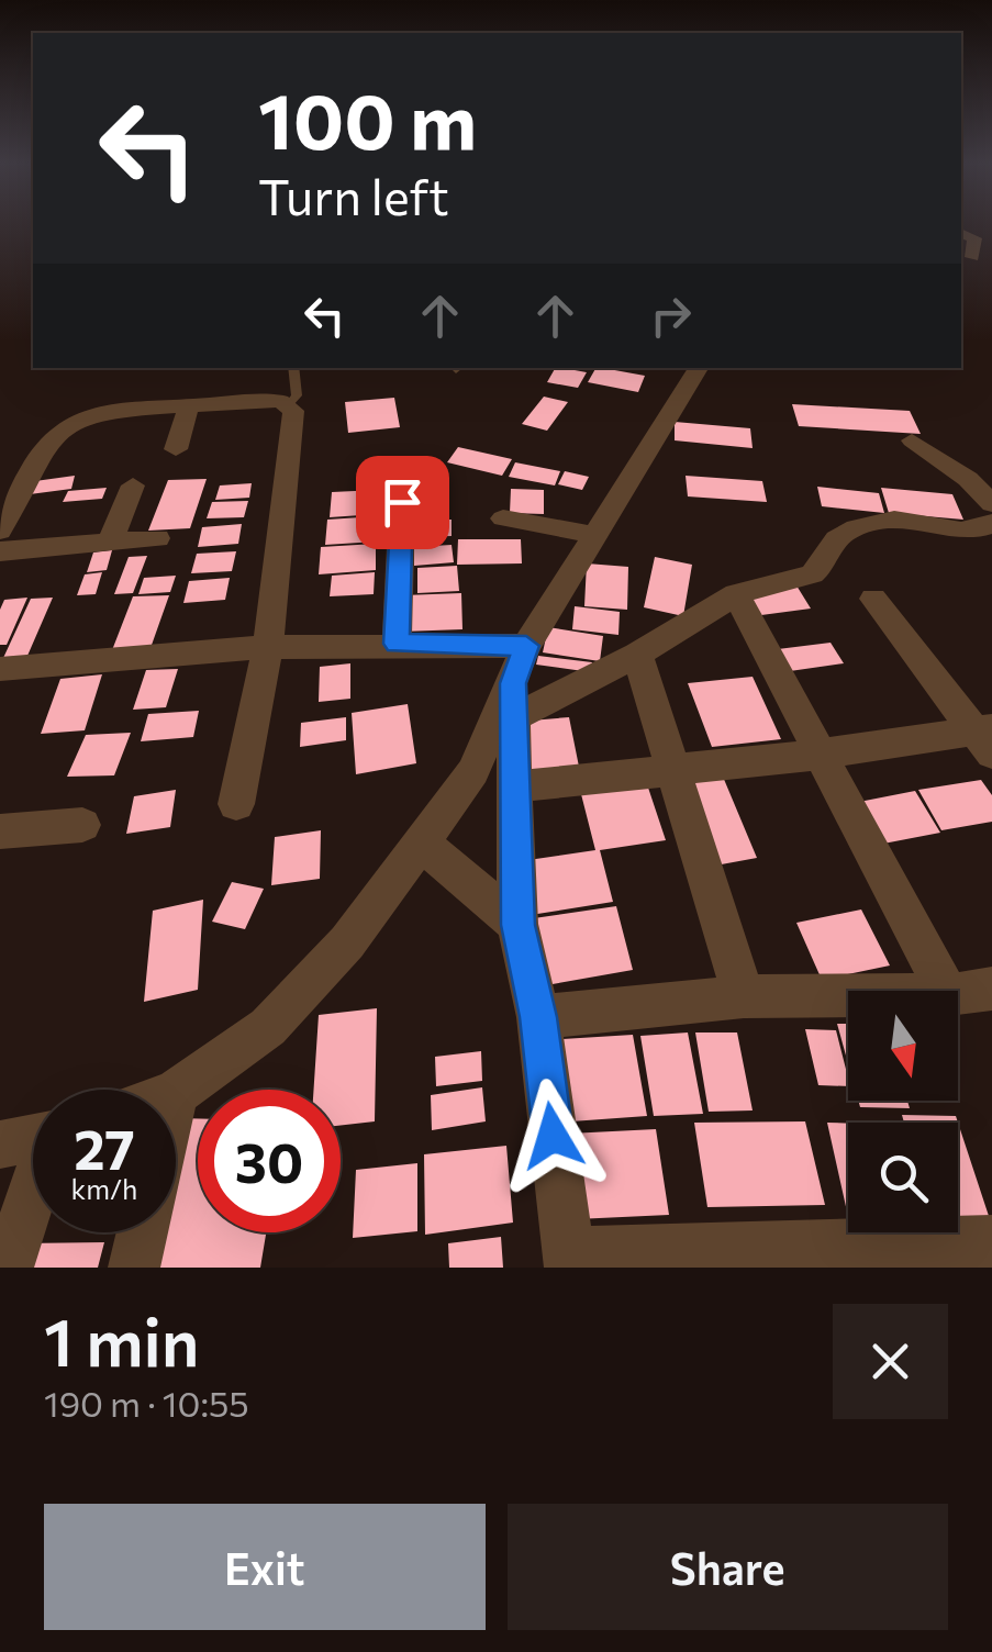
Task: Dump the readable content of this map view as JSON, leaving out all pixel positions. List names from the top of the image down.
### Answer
{
  "north": "bottom",
  "page": {
    "turn": ["100 m", "Turn left"],
    "speed": "27 km/h",
    "limit": "30",
    "heading": ["1 min", "190 m · 10:55"],
    "buttons": ["Exit", "Share"]
  }
}
